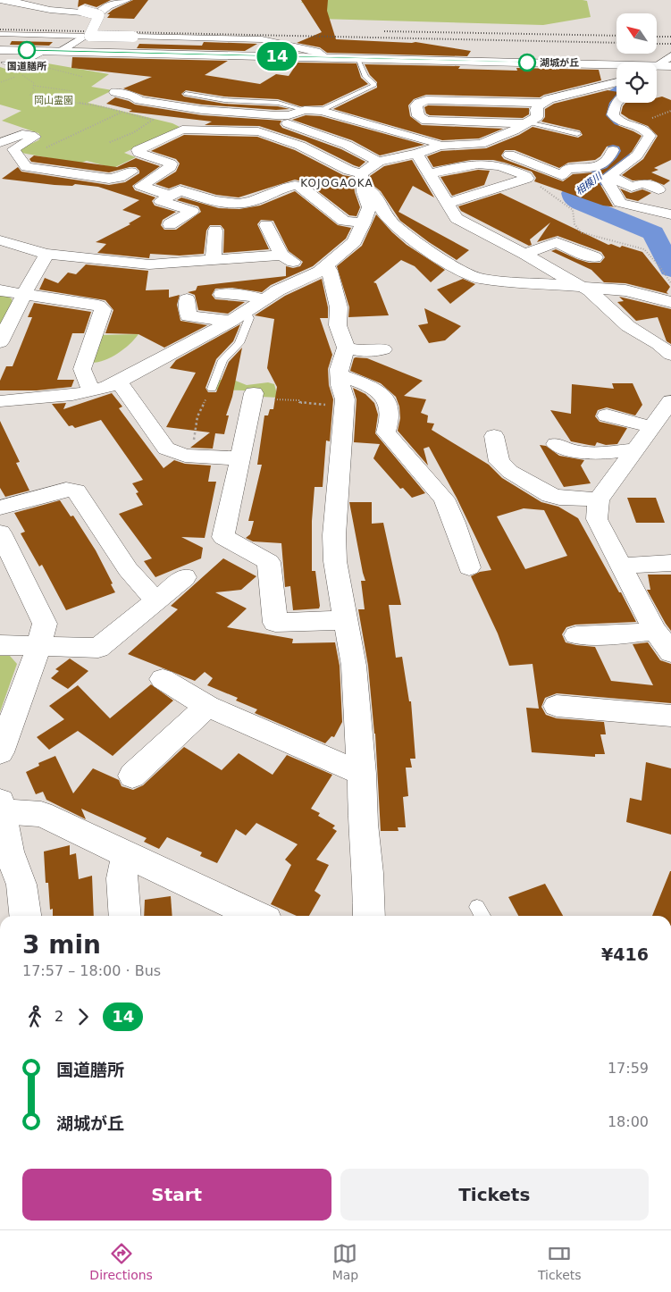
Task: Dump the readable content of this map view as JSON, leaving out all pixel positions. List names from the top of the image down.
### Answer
{
  "districts": ["KOJOGAOKA"],
  "water": ["相模川"],
  "parks": ["岡山霊園"],
  "places": ["国道膳所", "湖城が丘"],
  "lines": ["bus line 14"],
  "north": "top left",
  "page": {
    "on_map": "14",
    "heading": ["3 min", "17:57 – 18:00 · Bus", "¥416"],
    "legs": ["2", "14"],
    "list": [
      {
        "name": "国道膳所",
        "value": "17:59"
      },
      {
        "name": "湖城が丘",
        "value": "18:00"
      }
    ],
    "buttons": ["Start", "Tickets"],
    "tabs": ["Directions", "Map", "Tickets"]
  }
}
